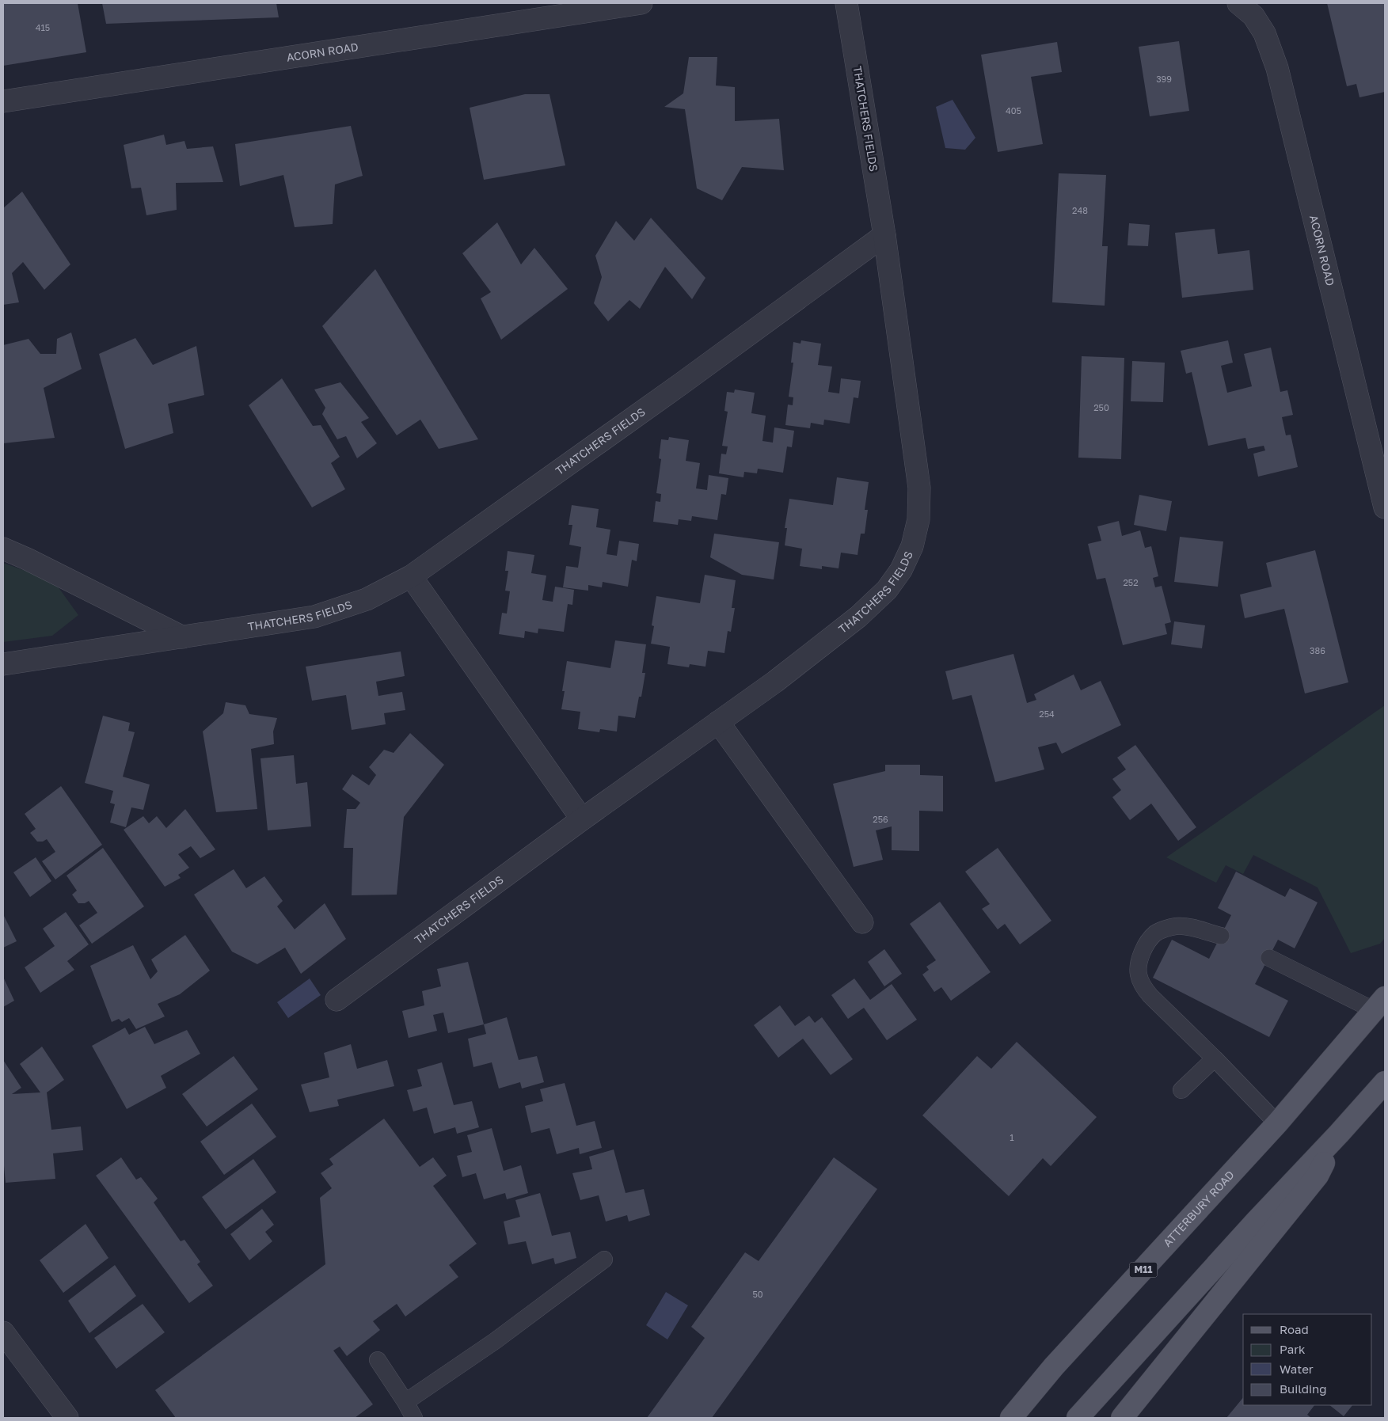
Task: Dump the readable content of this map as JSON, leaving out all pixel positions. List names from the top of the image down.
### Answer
{
  "streets": {
    "main road": ["ATTERBURY ROAD", "M11"],
    "street": ["ACORN ROAD", "THATCHERS FIELDS"]
  },
  "house_numbers": [
    "415",
    "399",
    "405",
    "248",
    "250",
    "252",
    "386",
    "254",
    "256",
    "1",
    "50"
  ],
  "legend": [
    "Road",
    "Park",
    "Water",
    "Building"
  ]
}
